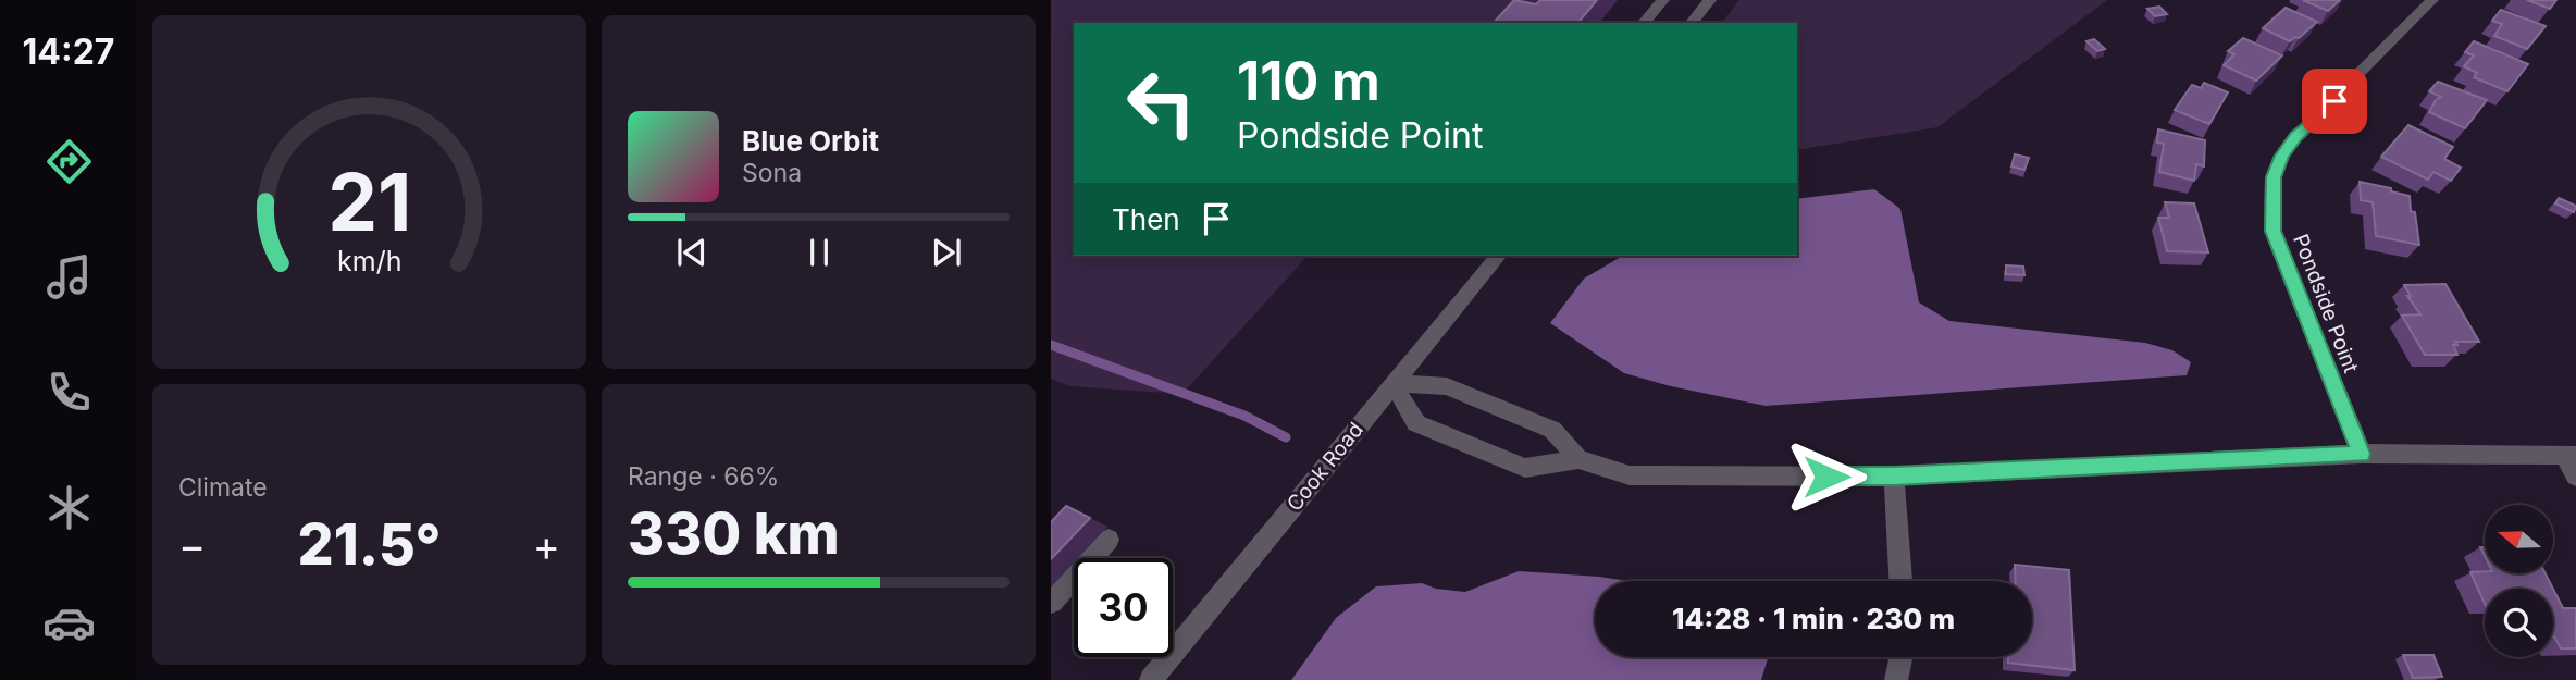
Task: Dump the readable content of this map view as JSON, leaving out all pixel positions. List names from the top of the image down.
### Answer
{
  "streets": {
    "street": ["Pondside Point", "Cook Road"]
  },
  "north": "left",
  "page": {
    "tabs": "14:27",
    "turn": ["110 m", "Pondside Point"],
    "song": ["Blue Orbit", "Sona"],
    "then": "Then",
    "tile": [
      "Climate",
      ["Range · 66%", "330 km"]
    ],
    "heat": ["−", "21.5°", "+"],
    "limit": "30",
    "trip": "14:28 · 1 min · 230 m",
    "gauge": ["21", "km/h"]
  }
}
